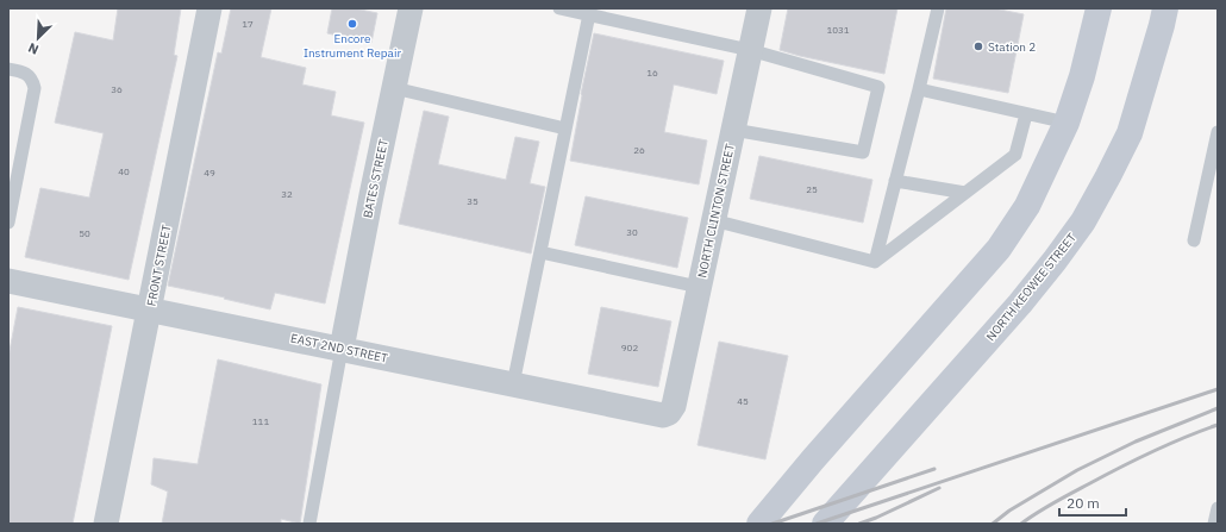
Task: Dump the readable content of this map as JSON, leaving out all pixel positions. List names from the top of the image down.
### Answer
{
  "streets": {
    "main road": ["NORTH KEOWEE STREET"],
    "street": [
      "BATES STREET",
      "NORTH CLINTON STREET",
      "FRONT STREET",
      "EAST 2ND STREET"
    ]
  },
  "crossings": [
    ["BATES STREET", "EAST 2ND STREET"],
    ["NORTH CLINTON STREET", "EAST 2ND STREET"],
    ["FRONT STREET", "EAST 2ND STREET"]
  ],
  "places": ["Encore Instrument Repair", "Station 2"],
  "house_numbers": [
    "17",
    "1031",
    "16",
    "36",
    "26",
    "40",
    "49",
    "25",
    "32",
    "35",
    "30",
    "50",
    "902",
    "45",
    "111"
  ],
  "scale_bar": "20 m",
  "north": "bottom left"
}
